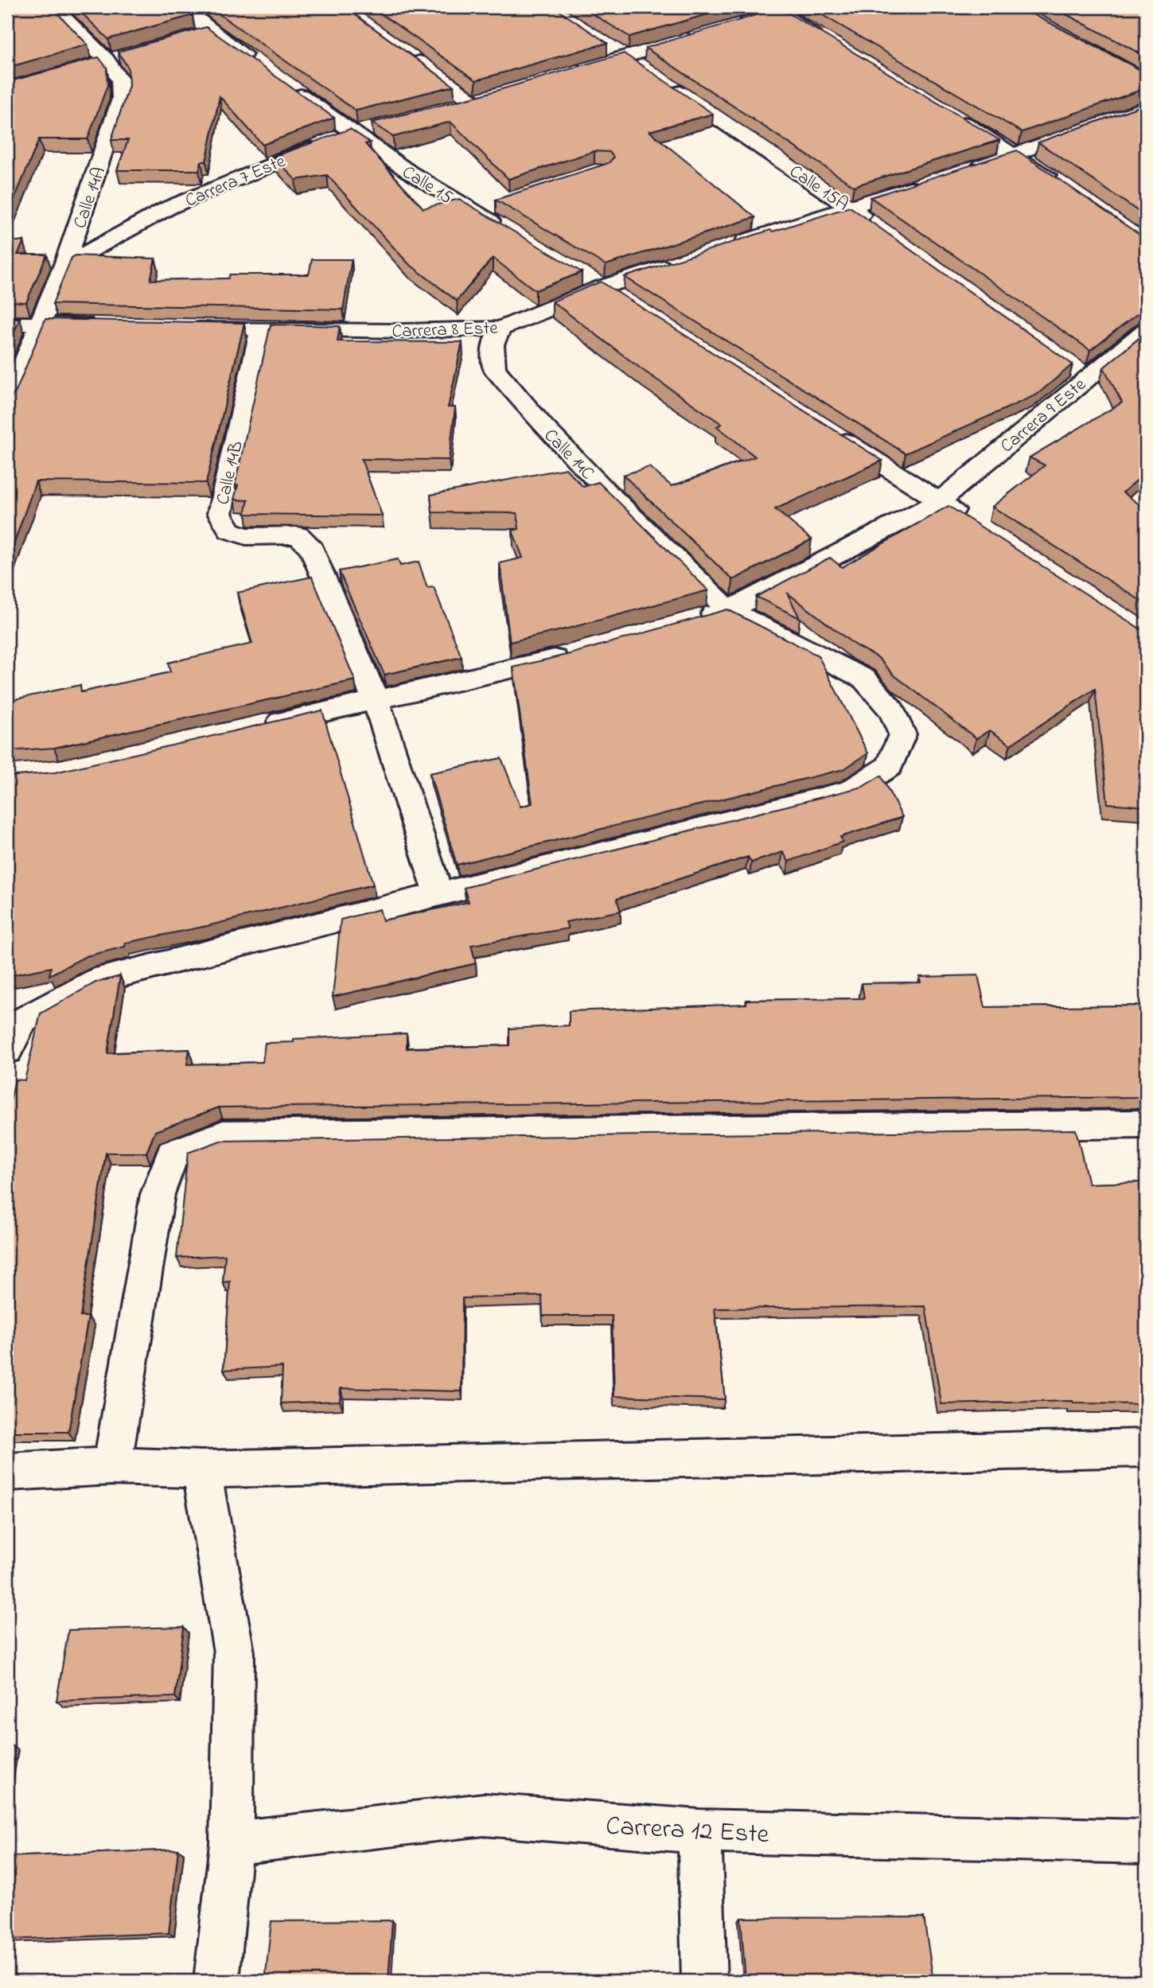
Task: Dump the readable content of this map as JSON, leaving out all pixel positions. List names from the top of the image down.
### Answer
{
  "streets": {
    "street": [
      "Carrera 7 Este",
      "Calle 15",
      "Calle 15A",
      "Calle 14A",
      "Carrera 8 Este",
      "Carrera 9 Este",
      "Calle 14C",
      "Calle 14B",
      "Carrera 12 Este"
    ]
  },
  "crossings": [
    ["Carrera 7 Este", "Calle 15"],
    ["Carrera 7 Este", "Calle 14A"],
    ["Carrera 8 Este", "Calle 14C"],
    ["Carrera 8 Este", "Calle 14B"],
    ["Carrera 9 Este", "Calle 14C"],
    ["Calle 14C", "Calle 14B"]
  ]
}
